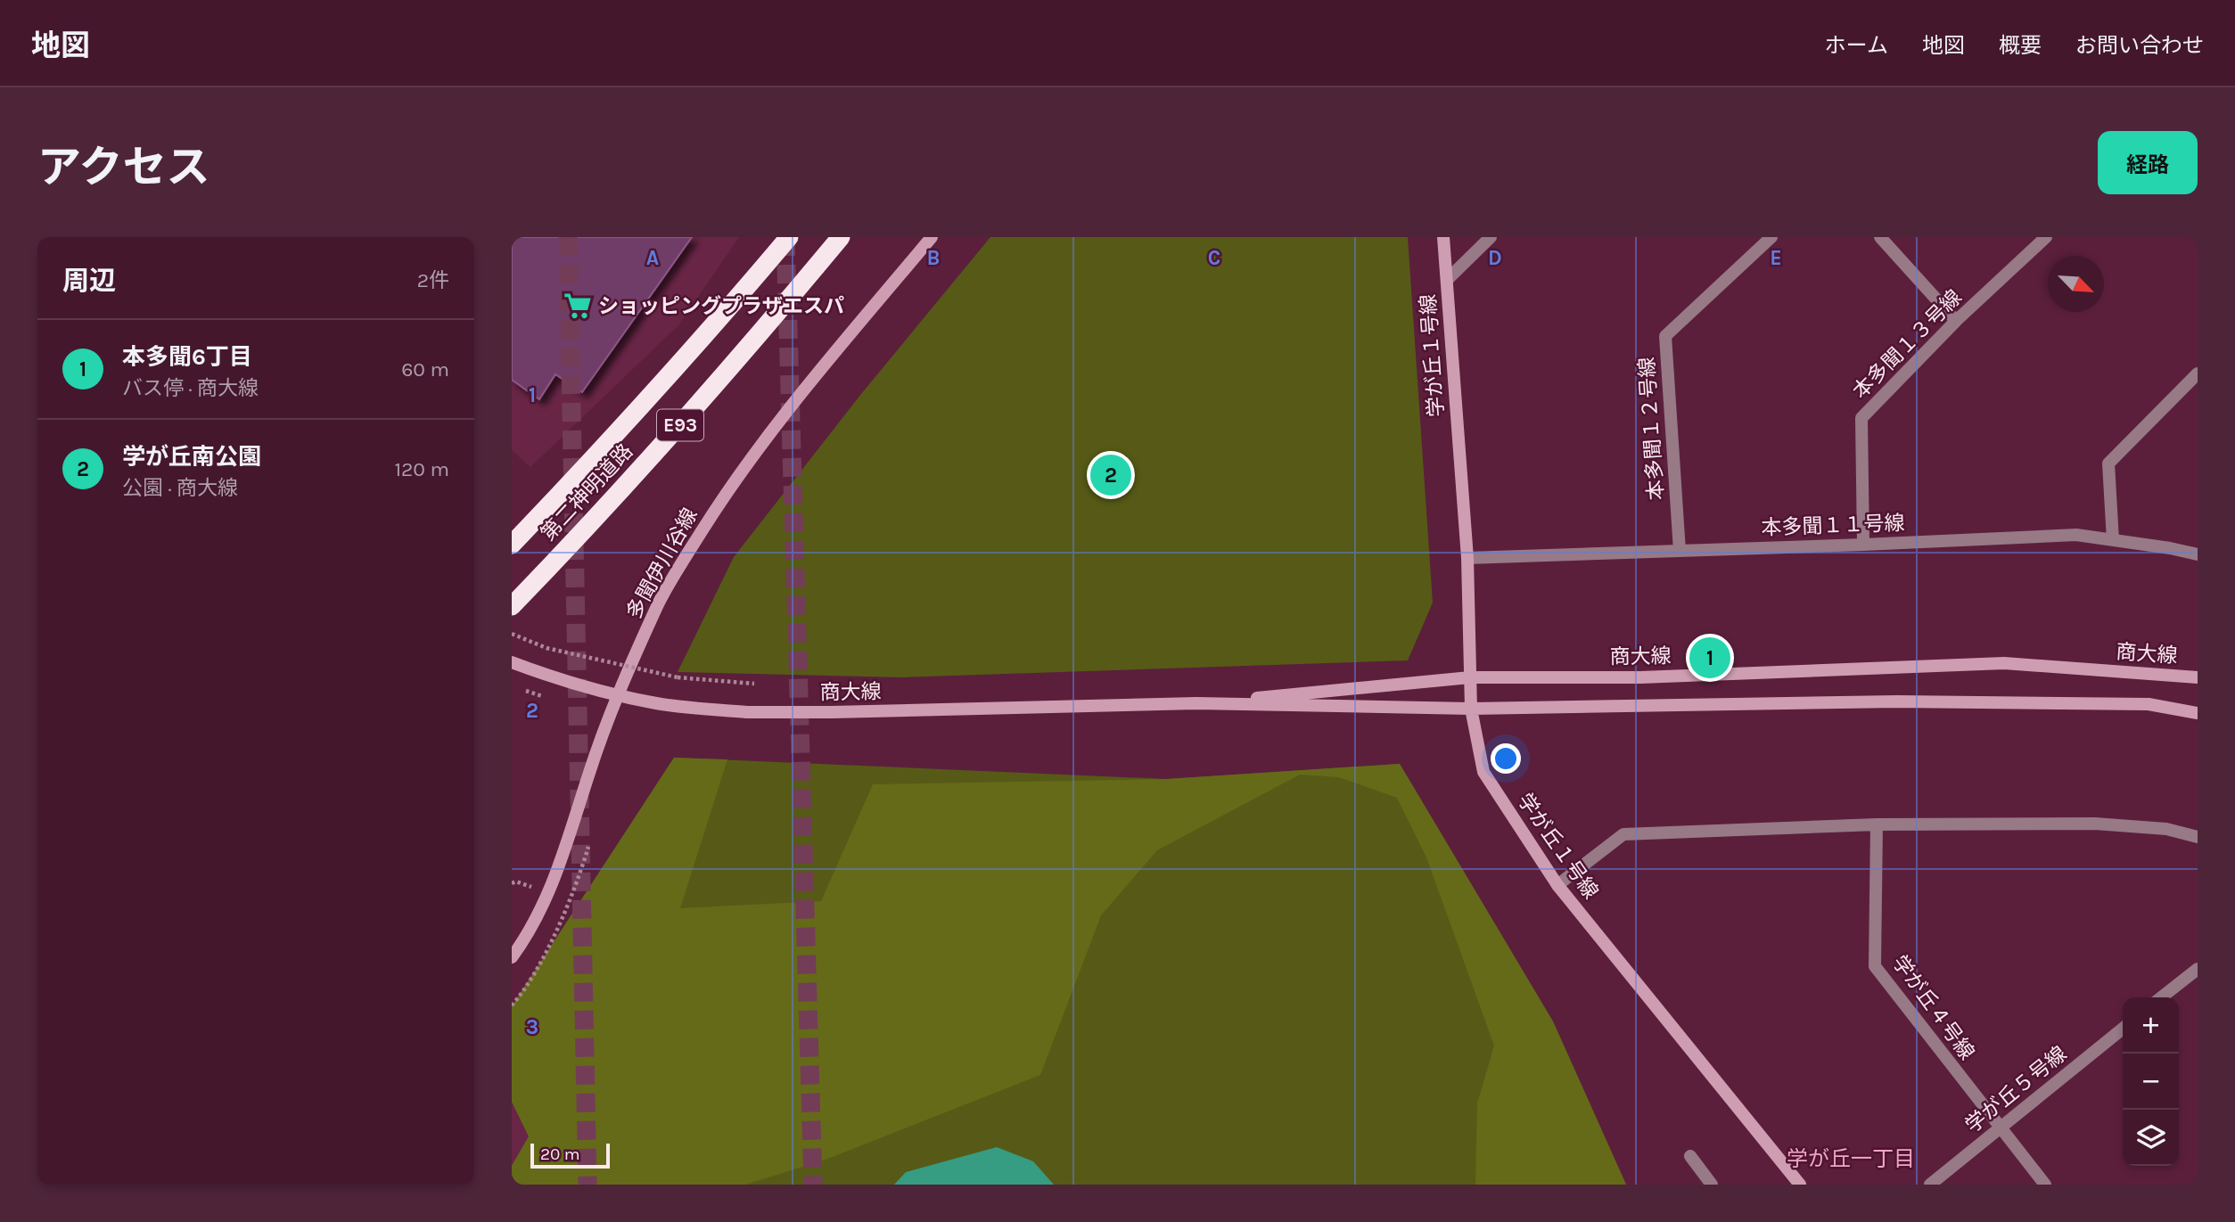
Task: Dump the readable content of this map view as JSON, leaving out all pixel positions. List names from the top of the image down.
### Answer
{
  "streets": {
    "highway": ["E93", "第二神明道路"],
    "street": [
      "本多聞１３号線",
      "学が丘１号線",
      "本多聞１２号線",
      "本多聞１１号線",
      "多聞伊川谷線",
      "商大線",
      "学が丘４号線",
      "学が丘５号線"
    ]
  },
  "crossings": [
    ["本多聞１３号線", "本多聞１１号線"],
    ["学が丘１号線", "本多聞１１号線"],
    ["学が丘１号線", "商大線"],
    ["本多聞１２号線", "本多聞１１号線"],
    ["学が丘４号線", "学が丘５号線"]
  ],
  "districts": ["学が丘一丁目"],
  "places": {
    "supermarket": ["ショッピングプラザエスパ"]
  },
  "scale_bar": "20 m",
  "north": "bottom right",
  "page": {
    "header": "地図",
    "nav": [
      "ホーム",
      "地図",
      "概要",
      "お問い合わせ"
    ],
    "title": "アクセス",
    "buttons": "経路",
    "heading": ["周辺", "2件"],
    "list": [
      {
        "mark": "1",
        "name": "本多聞6丁目",
        "note": "バス停 · 商大線",
        "value": "60 m"
      },
      {
        "mark": "2",
        "name": "学が丘南公園",
        "note": "公園 · 商大線",
        "value": "120 m"
      }
    ],
    "pins": ["2", "1"],
    "map_buttons": ["+", "−"],
    "scale": "20 m"
  },
  "grid": {
    "columns": [
      "A",
      "B",
      "C",
      "D",
      "E"
    ],
    "rows": ["1", "2", "3"]
  }
}
